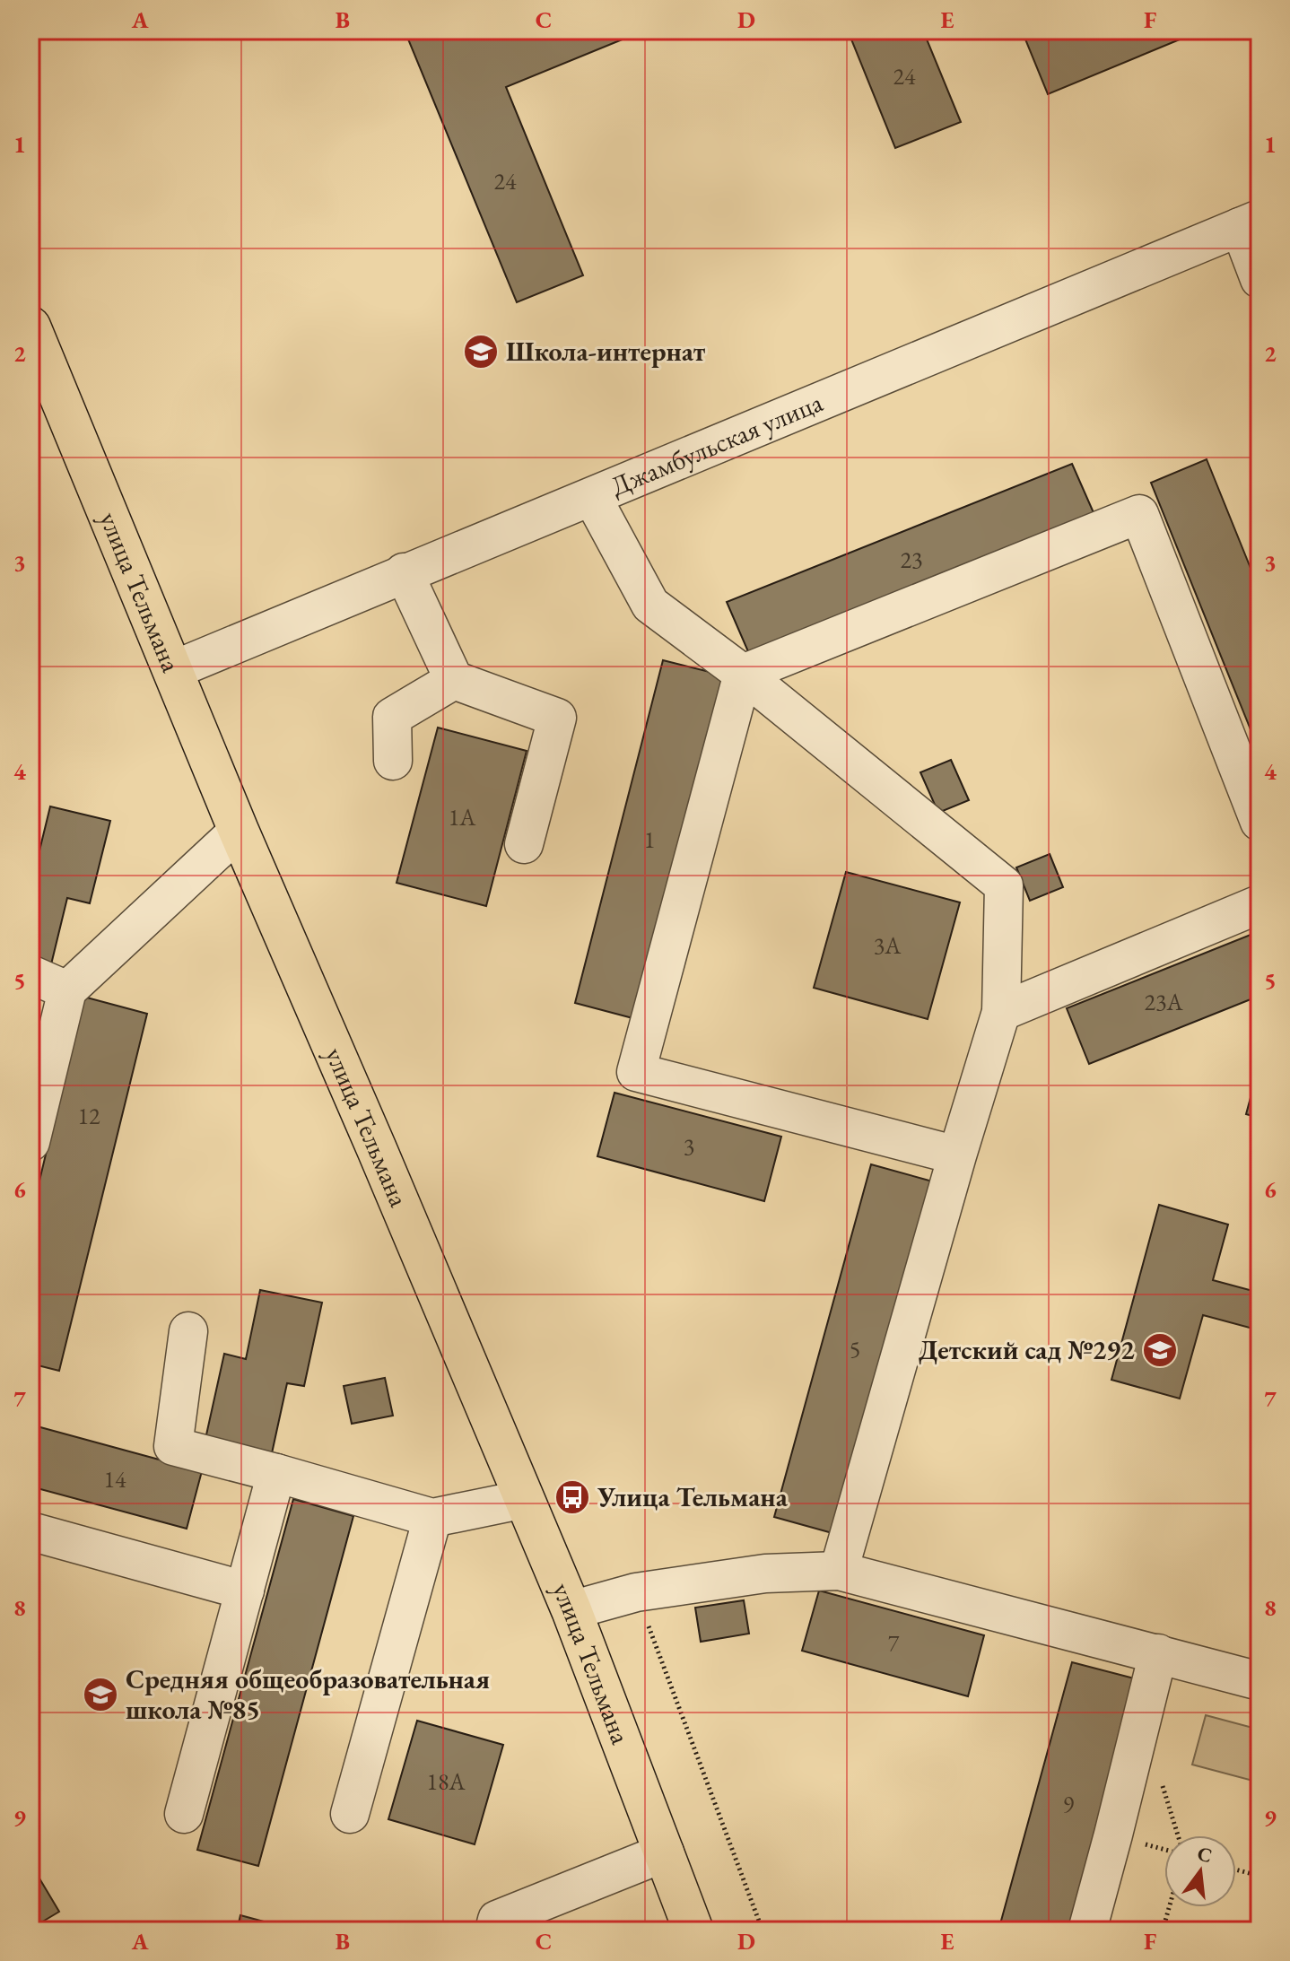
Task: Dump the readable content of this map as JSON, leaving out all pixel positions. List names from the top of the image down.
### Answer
{
  "streets": {
    "main road": ["улица Тельмана"],
    "street": ["Джамбульская улица"]
  },
  "crossings": [
    ["Джамбульская улица", "улица Тельмана"]
  ],
  "places": {
    "school or university": ["Школа-интернат", "Детский сад №292", "Средняя общеобразовательная школа №85"],
    "bus stop": ["Улица Тельмана"]
  },
  "house_numbers": [
    "24",
    "24",
    "23",
    "1А",
    "1",
    "3А",
    "23А",
    "12",
    "3",
    "5",
    "14",
    "7",
    "18А",
    "9"
  ],
  "north": "top",
  "grid": {
    "columns": [
      "A",
      "B",
      "C",
      "D",
      "E",
      "F"
    ],
    "rows": [
      "1",
      "2",
      "3",
      "4",
      "5",
      "6",
      "7",
      "8",
      "9"
    ]
  }
}
